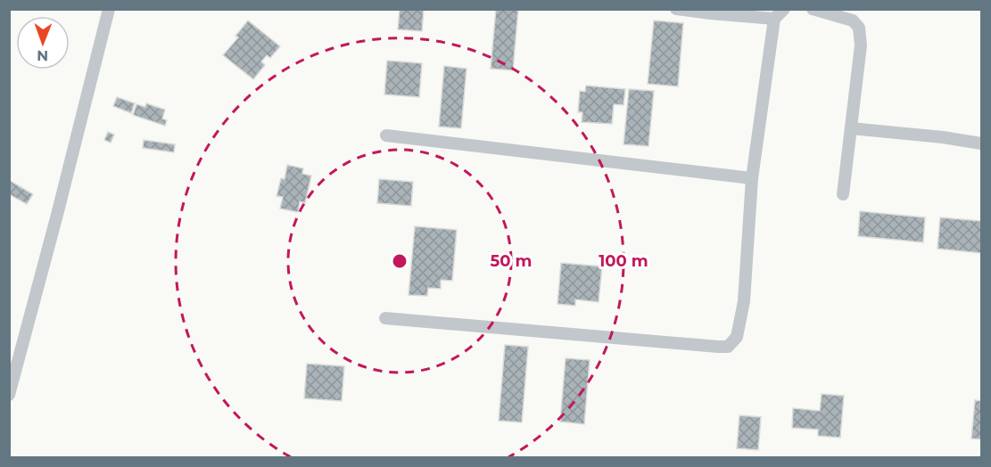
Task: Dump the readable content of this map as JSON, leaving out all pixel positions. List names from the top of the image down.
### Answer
{
  "north": "bottom",
  "rings": ["50 m", "100 m"]
}
